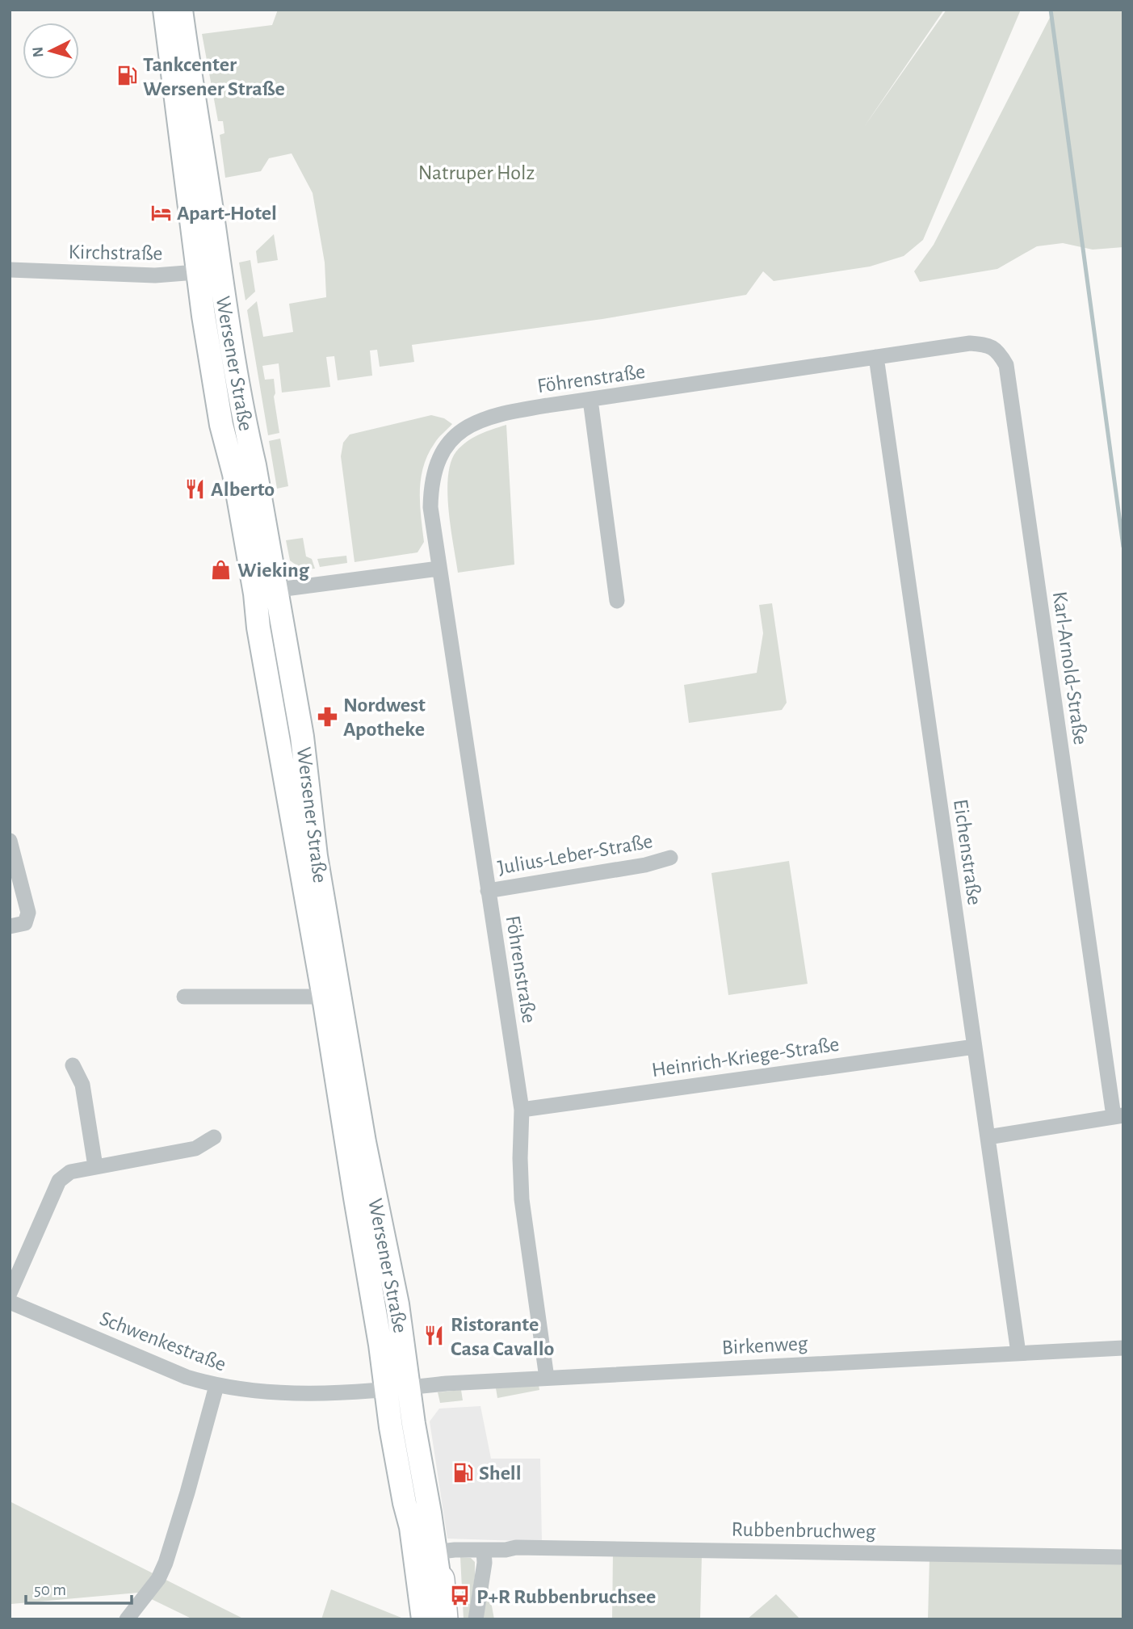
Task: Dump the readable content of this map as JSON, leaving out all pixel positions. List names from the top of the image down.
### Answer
{
  "streets": {
    "highway": ["Wersener Straße"],
    "street": [
      "Kirchstraße",
      "Föhrenstraße",
      "Karl-Arnold-Straße",
      "Eichenstraße",
      "Julius-Leber-Straße",
      "Heinrich-Kriege-Straße",
      "Schwenkestraße",
      "Birkenweg",
      "Rubbenbruchweg"
    ]
  },
  "crossings": [
    ["Kirchstraße", "Wersener Straße"],
    ["Wersener Straße", "Schwenkestraße"],
    ["Wersener Straße", "Birkenweg"],
    ["Wersener Straße", "Rubbenbruchweg"],
    ["Föhrenstraße", "Karl-Arnold-Straße"],
    ["Föhrenstraße", "Eichenstraße"],
    ["Föhrenstraße", "Julius-Leber-Straße"],
    ["Föhrenstraße", "Heinrich-Kriege-Straße"],
    ["Föhrenstraße", "Birkenweg"],
    ["Karl-Arnold-Straße", "Eichenstraße"],
    ["Eichenstraße", "Heinrich-Kriege-Straße"],
    ["Eichenstraße", "Birkenweg"],
    ["Schwenkestraße", "Birkenweg"]
  ],
  "parks": ["Natruper Holz"],
  "places": {
    "fuel station": ["Tankcenter Wersener Straße", "Shell"],
    "hotel": ["Apart-Hotel"],
    "restaurant": ["Alberto", "Ristorante Casa Cavallo"],
    "shop": ["Wieking"],
    "pharmacy": ["Nordwest Apotheke"],
    "bus stop": ["P+R Rubbenbruchsee"]
  },
  "scale_bar": "50 m",
  "north": "left"
}
